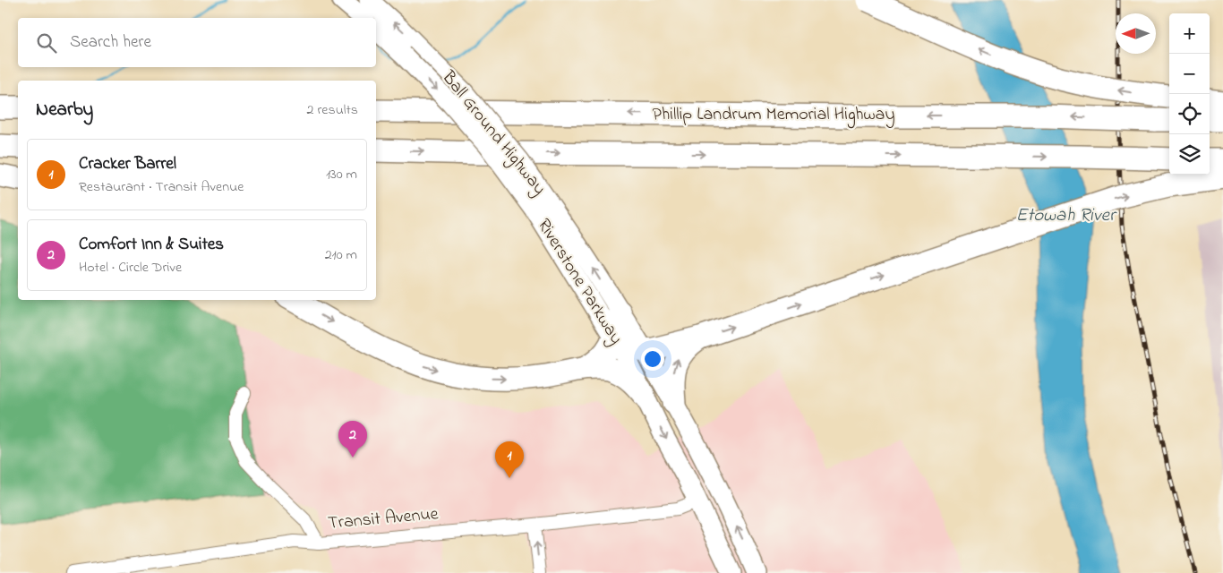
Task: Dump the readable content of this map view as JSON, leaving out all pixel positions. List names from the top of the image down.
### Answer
{
  "streets": {
    "highway": ["Phillip Landrum Memorial Highway"],
    "main road": ["Ball Ground Highway", "Riverstone Parkway"],
    "street": ["Transit Avenue"]
  },
  "crossings": [
    ["Ball Ground Highway", "Riverstone Parkway"],
    ["Riverstone Parkway", "Transit Avenue"]
  ],
  "one_way": ["Ball Ground Highway"],
  "water": ["Etowah River"],
  "north": "left",
  "page": {
    "map_buttons": ["+", "−"],
    "search": "Search here",
    "heading": ["Nearby", "2 results"],
    "list": [
      {
        "mark": "1",
        "name": "Cracker Barrel",
        "note": "Restaurant · Transit Avenue",
        "value": "130 m"
      },
      {
        "mark": "2",
        "name": "Comfort Inn & Suites",
        "note": "Hotel · Circle Drive",
        "value": "210 m"
      }
    ],
    "pins": ["2", "1"]
  }
}
